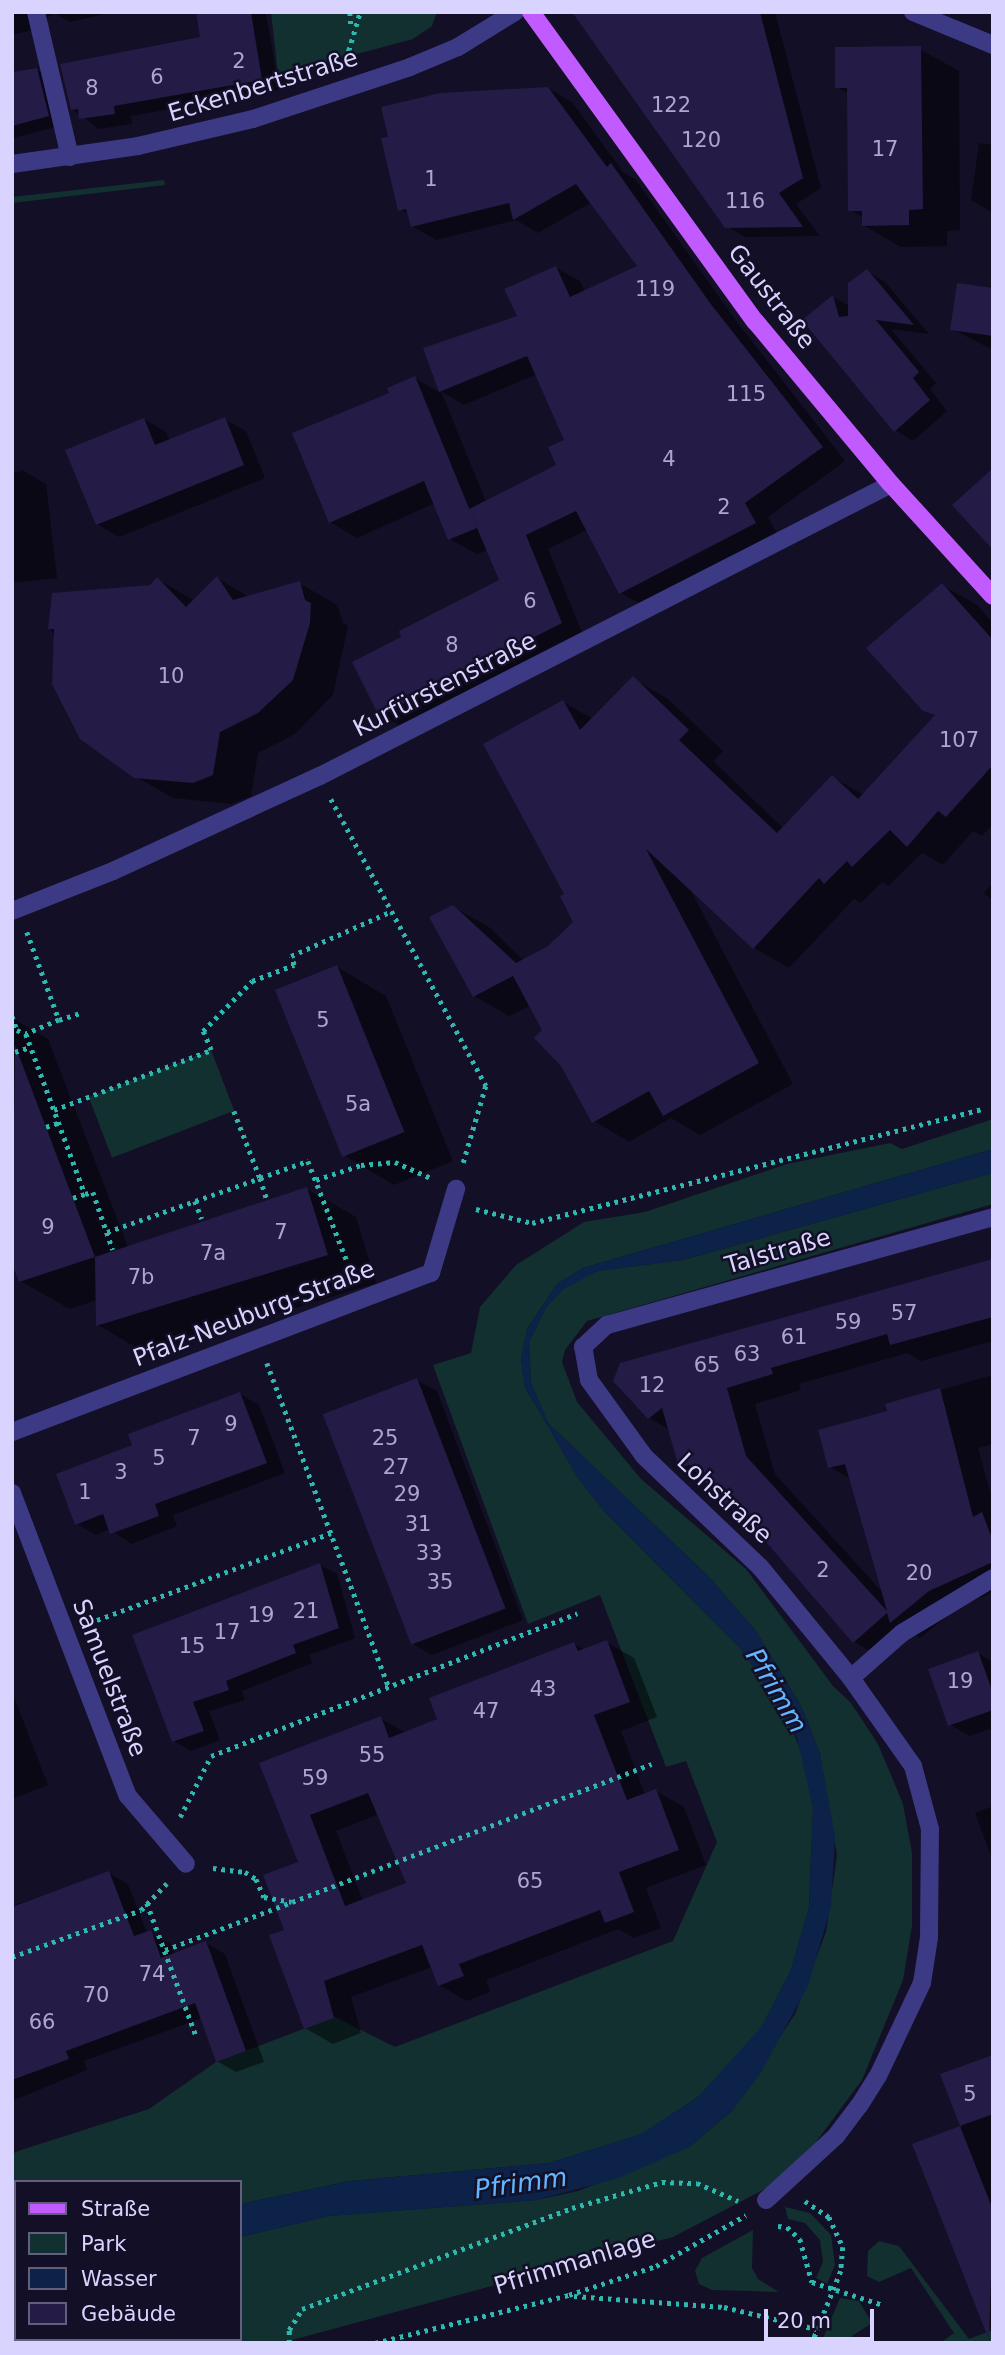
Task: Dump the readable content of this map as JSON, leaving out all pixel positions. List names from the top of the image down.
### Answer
{
  "streets": {
    "main road": ["Gaustraße"],
    "street": [
      "Eckenbertstraße",
      "Kurfürstenstraße",
      "Talstraße",
      "Pfalz-Neuburg-Straße",
      "Lohstraße",
      "Samuelstraße"
    ],
    "path": ["Pfrimmanlage"]
  },
  "crossings": [
    ["Gaustraße", "Kurfürstenstraße"],
    ["Talstraße", "Lohstraße"]
  ],
  "water": ["Pfrimm"],
  "house_numbers": [
    "2",
    "6",
    "8",
    "122",
    "120",
    "17",
    "1",
    "116",
    "119",
    "115",
    "4",
    "2",
    "6",
    "8",
    "10",
    "107",
    "5",
    "5a",
    "9",
    "7",
    "7a",
    "7b",
    "57",
    "59",
    "61",
    "63",
    "65",
    "12",
    "9",
    "7",
    "25",
    "5",
    "27",
    "3",
    "1",
    "29",
    "31",
    "33",
    "2",
    "20",
    "35",
    "21",
    "19",
    "17",
    "15",
    "19",
    "43",
    "47",
    "55",
    "59",
    "65",
    "74",
    "70",
    "66",
    "5"
  ],
  "legend": [
    "Straße",
    "Park",
    "Wasser",
    "Gebäude"
  ],
  "scale_bar": "20 m"
}
